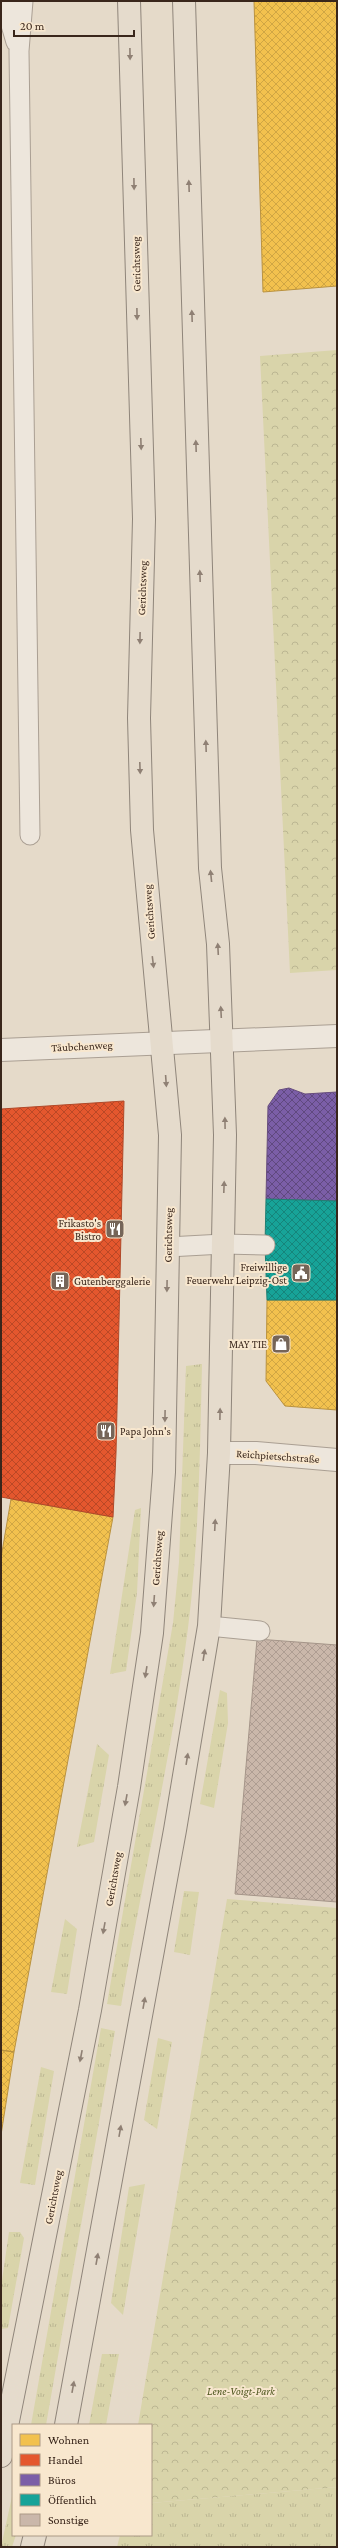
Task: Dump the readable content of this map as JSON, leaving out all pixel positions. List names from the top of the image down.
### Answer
{
  "streets": {
    "main road": ["Gerichtsweg"],
    "street": ["Täubchenweg", "Reichpietschstraße"]
  },
  "crossings": [
    ["Gerichtsweg", "Täubchenweg"]
  ],
  "parks": ["Lene-Voigt-Park"],
  "places": {
    "restaurant": ["Frikasto's Bistro", "Papa John's"],
    "public building": ["Freiwillige Feuerwehr Leipzig-Ost"],
    "building": ["Gutenberggalerie"],
    "shop": ["MAY TIE"]
  },
  "legend": [
    "Wohnen",
    "Handel",
    "Büros",
    "Öffentlich",
    "Sonstige"
  ],
  "scale_bar": "20 m"
}
